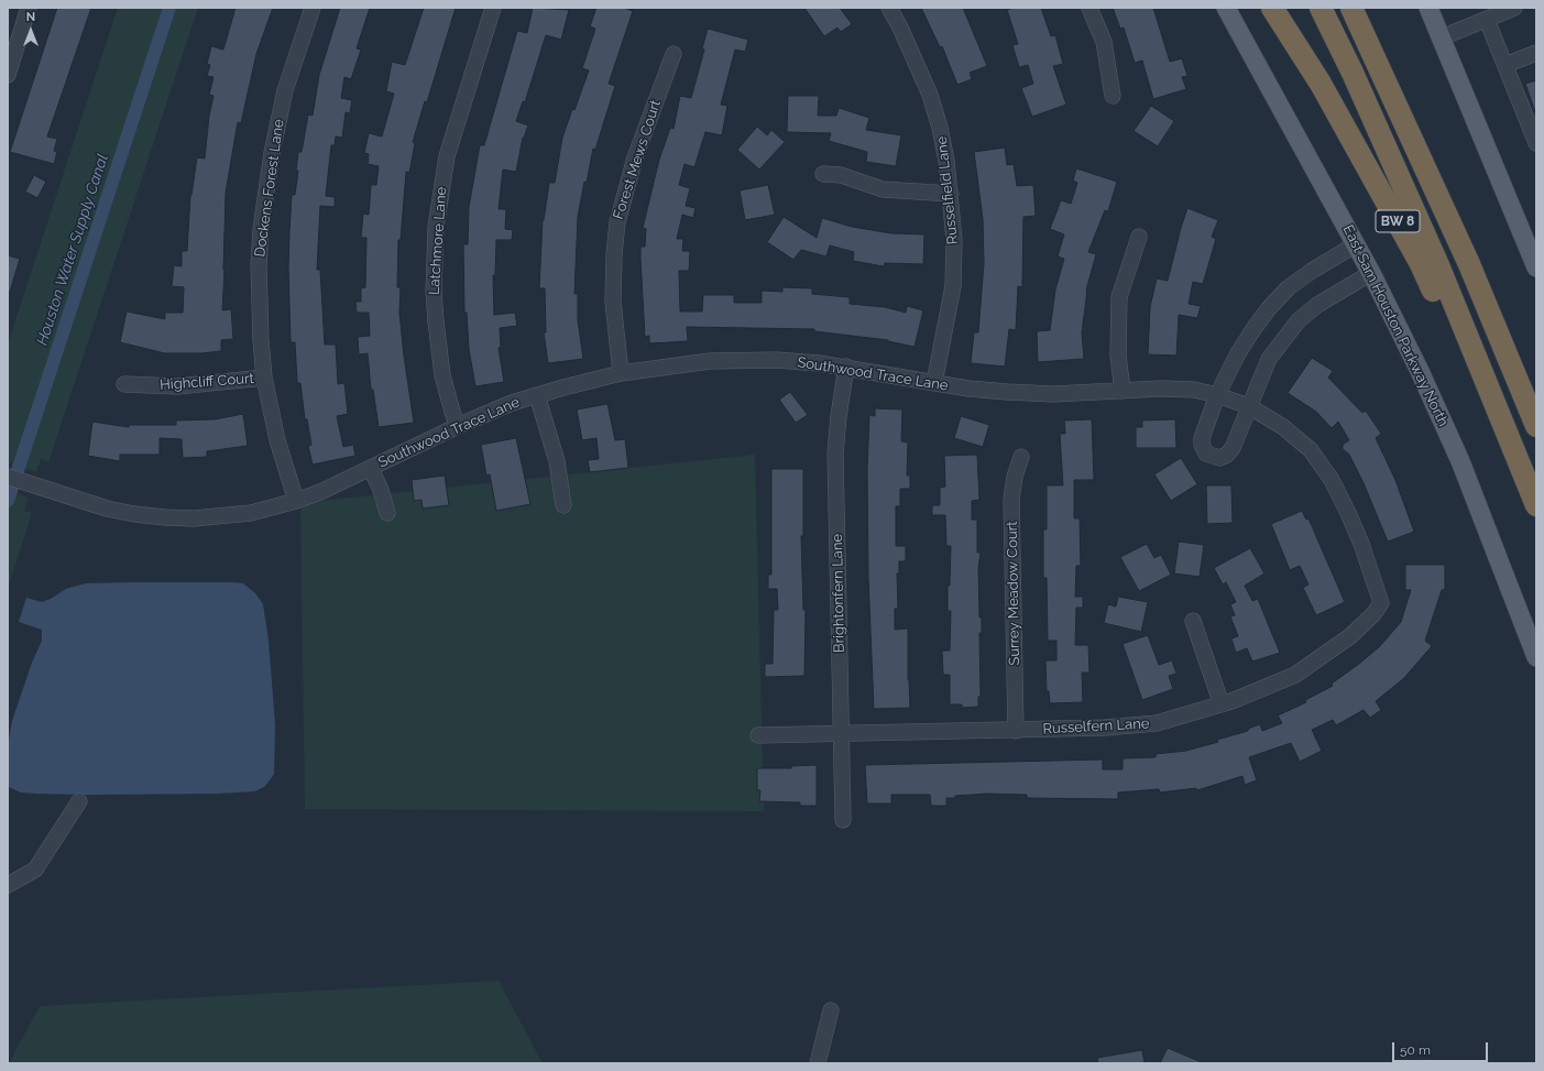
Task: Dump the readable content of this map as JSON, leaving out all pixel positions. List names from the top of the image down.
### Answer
{
  "streets": {
    "highway": ["BW 8"],
    "main road": ["East Sam Houston Parkway North"],
    "street": [
      "Forest Mews Court",
      "Dockens Forest Lane",
      "Russelfield Lane",
      "Latchmore Lane",
      "Southwood Trace Lane",
      "Highcliff Court",
      "Brightonfern Lane",
      "Surrey Meadow Court",
      "Russelfern Lane"
    ]
  },
  "crossings": [
    ["Forest Mews Court", "Southwood Trace Lane"],
    ["Dockens Forest Lane", "Southwood Trace Lane"],
    ["Dockens Forest Lane", "Highcliff Court"],
    ["Russelfield Lane", "Southwood Trace Lane"],
    ["Latchmore Lane", "Southwood Trace Lane"],
    ["Southwood Trace Lane", "Brightonfern Lane"],
    ["Southwood Trace Lane", "Russelfern Lane"],
    ["Brightonfern Lane", "Russelfern Lane"],
    ["Surrey Meadow Court", "Russelfern Lane"]
  ],
  "water": ["Houston Water Supply Canal"],
  "scale_bar": "50 m",
  "north": "top"
}
